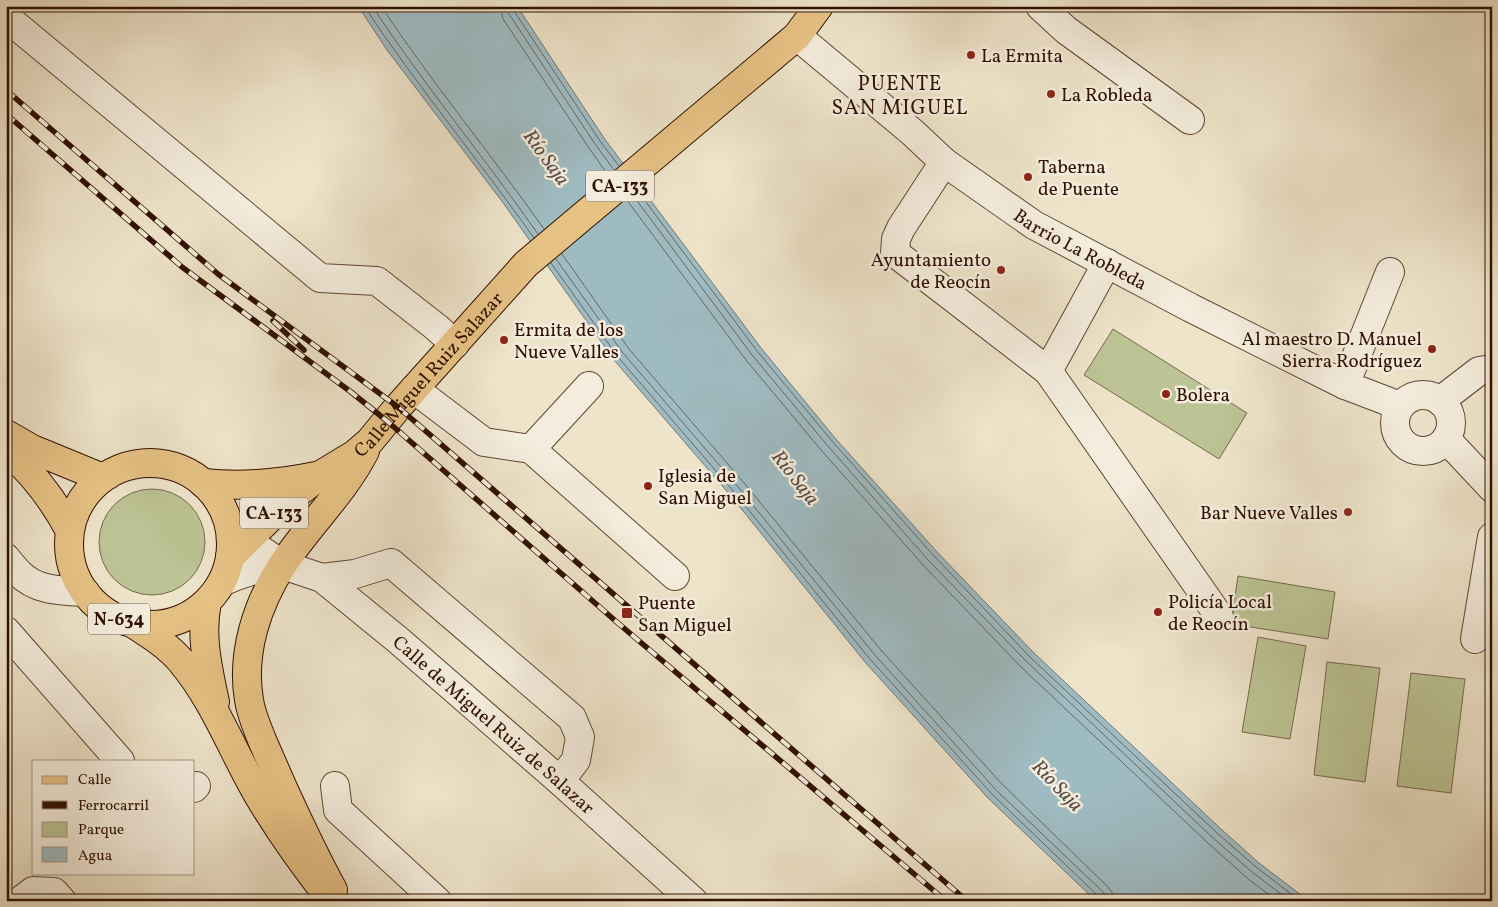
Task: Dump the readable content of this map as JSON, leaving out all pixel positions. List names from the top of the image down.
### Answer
{
  "streets": {
    "main road": ["CA-133", "Calle Miguel Ruiz Salazar", "N-634"],
    "street": ["Barrio La Robleda", "Calle de Miguel Ruiz de Salazar"]
  },
  "crossings": [
    ["Barrio La Robleda", "Calle Miguel Ruiz Salazar"],
    ["Calle Miguel Ruiz Salazar", "N-634"]
  ],
  "districts": ["PUENTE SAN MIGUEL"],
  "water": ["Río Saja"],
  "places": {
    "other": [
      "La Ermita",
      "La Robleda",
      "Taberna de Puente",
      "Ayuntamiento de Reocín",
      "Ermita de los Nueve Valles",
      "Al maestro D. Manuel Sierra Rodríguez",
      "Bolera",
      "Iglesia de San Miguel",
      "Bar Nueve Valles",
      "Policía Local de Reocín"
    ],
    "transit": ["Puente San Miguel"]
  },
  "legend": [
    "Calle",
    "Ferrocarril",
    "Parque",
    "Agua"
  ]
}
